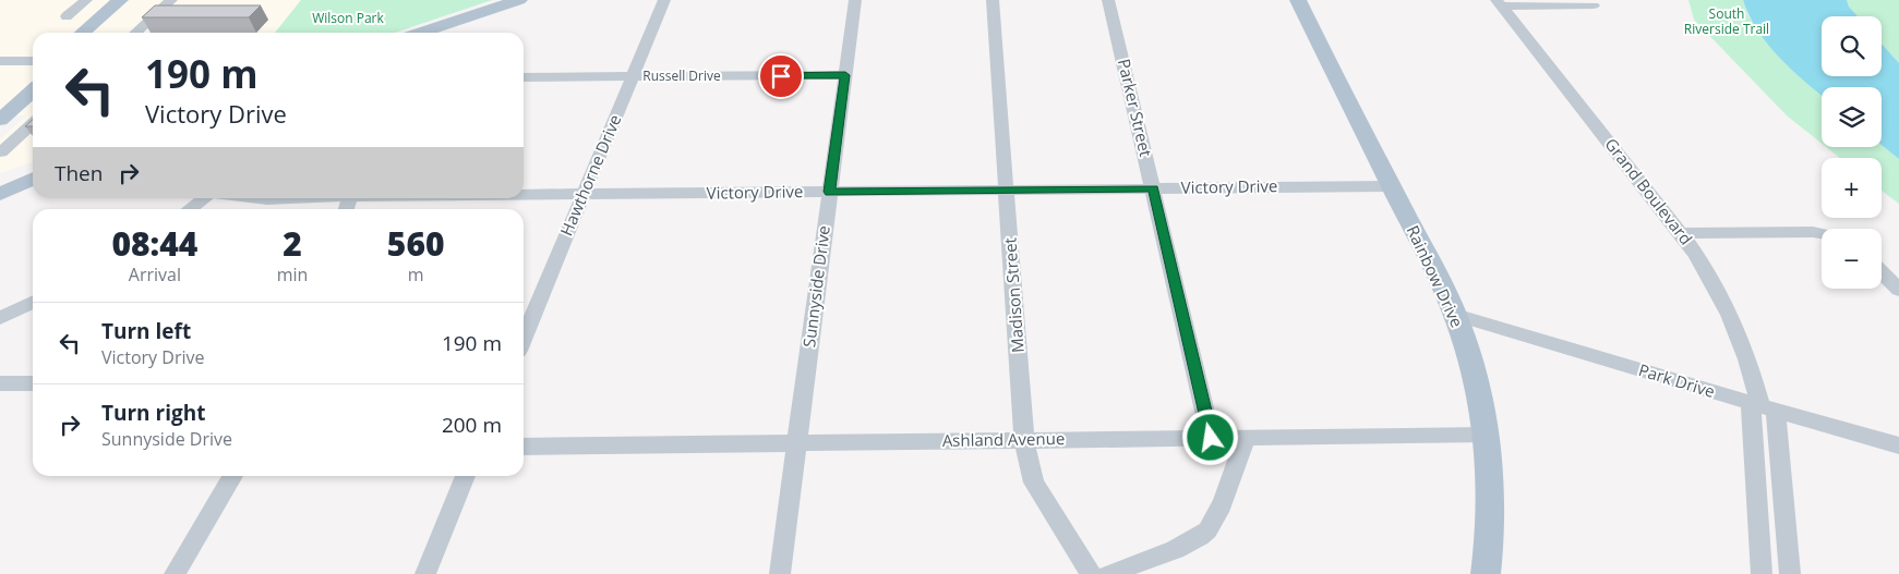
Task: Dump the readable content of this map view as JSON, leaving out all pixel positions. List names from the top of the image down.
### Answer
{
  "streets": {
    "main road": ["Rainbow Drive"],
    "street": [
      "Russell Drive",
      "Parker Street",
      "Hawthorne Drive",
      "Victory Drive",
      "Grand Boulevard",
      "Sunnyside Drive",
      "Madison Street",
      "Park Drive",
      "Ashland Avenue"
    ]
  },
  "crossings": [
    ["Russell Drive", "Hawthorne Drive"],
    ["Russell Drive", "Sunnyside Drive"],
    ["Parker Street", "Victory Drive"],
    ["Parker Street", "Ashland Avenue"],
    ["Hawthorne Drive", "Victory Drive"],
    ["Victory Drive", "Rainbow Drive"],
    ["Victory Drive", "Sunnyside Drive"],
    ["Victory Drive", "Madison Street"],
    ["Grand Boulevard", "Park Drive"],
    ["Rainbow Drive", "Park Drive"],
    ["Rainbow Drive", "Ashland Avenue"],
    ["Sunnyside Drive", "Ashland Avenue"],
    ["Madison Street", "Ashland Avenue"]
  ],
  "parks": ["South Riverside Trail", "Wilson Park"],
  "page": {
    "map_buttons": ["+", "−"],
    "turn": ["190 m", "Victory Drive"],
    "then": "Then",
    "eta": [
      "08:44",
      "Arrival",
      "2",
      "min",
      "560",
      "m"
    ],
    "list": [
      {
        "name": "Turn left",
        "note": "Victory Drive",
        "value": "190 m"
      },
      {
        "name": "Turn right",
        "note": "Sunnyside Drive",
        "value": "200 m"
      }
    ]
  }
}
